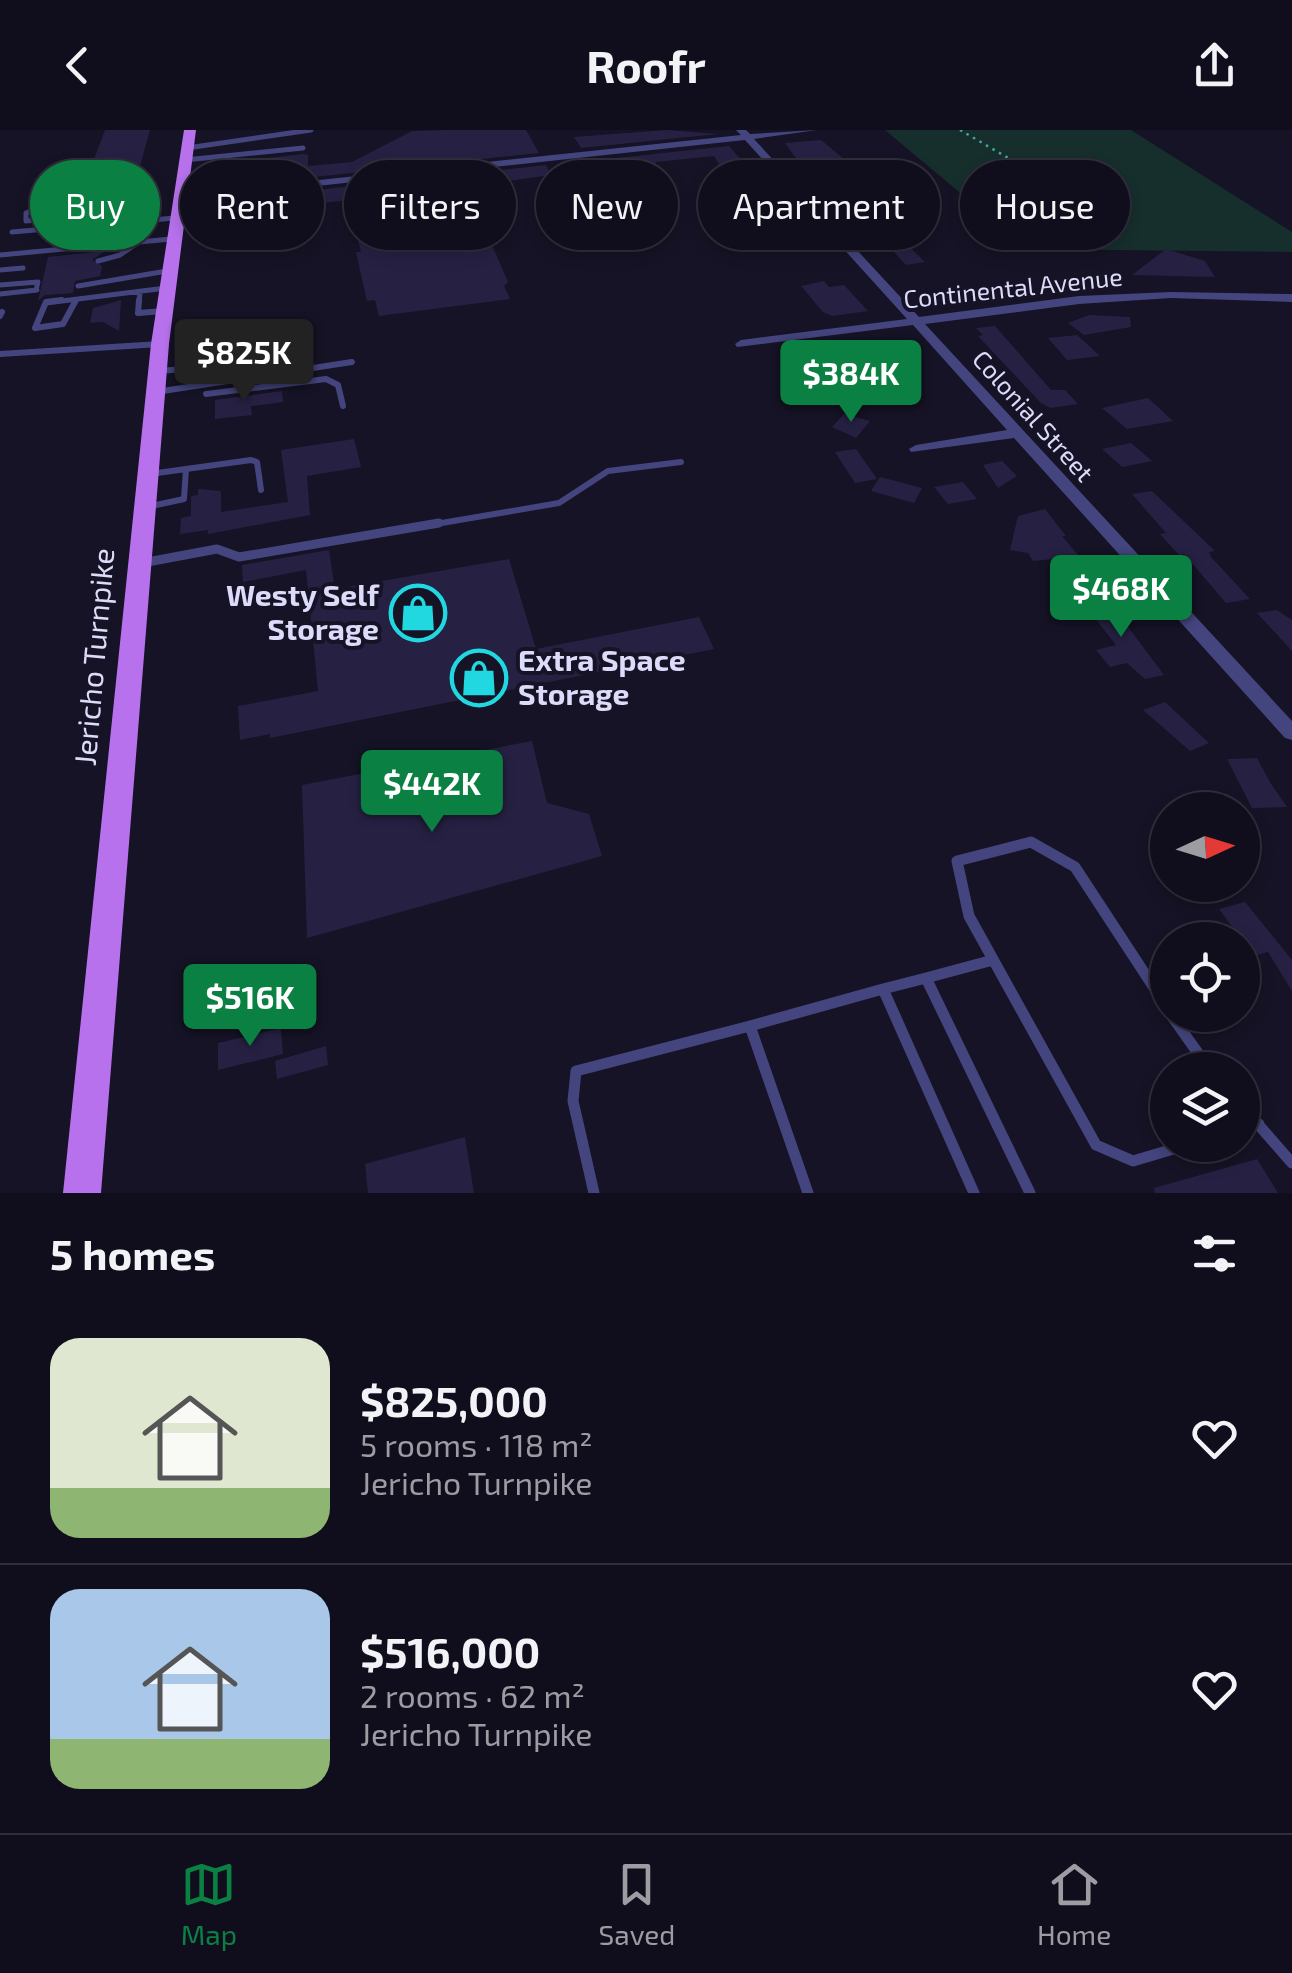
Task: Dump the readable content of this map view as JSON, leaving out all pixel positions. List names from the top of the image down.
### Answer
{
  "streets": {
    "main road": ["Jericho Turnpike"],
    "street": ["Continental Avenue", "Colonial Street"]
  },
  "crossings": [
    ["Continental Avenue", "Colonial Street"]
  ],
  "places": {
    "shop": ["Westy Self Storage", "Extra Space Storage"]
  },
  "north": "right",
  "page": {
    "header": "Roofr",
    "chip": [
      "Buy",
      "Rent",
      "Filters",
      "New",
      "Apartment",
      "House"
    ],
    "price": [
      "$825K",
      "$384K",
      "$468K",
      "$442K",
      "$516K"
    ],
    "heading": "5 homes",
    "list": [
      {
        "name": "$825,000",
        "note": "5 rooms · 118 m² · Jericho Turnpike"
      },
      {
        "name": "$516,000",
        "note": "2 rooms · 62 m² · Jericho Turnpike"
      }
    ],
    "tabs": ["Map", "Saved", "Home"]
  }
}
